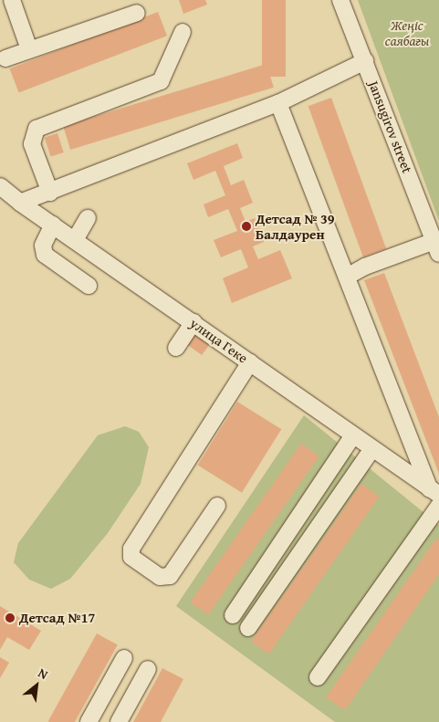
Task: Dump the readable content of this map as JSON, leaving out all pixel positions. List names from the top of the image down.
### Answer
{
  "streets": {
    "street": ["Jansugirov street", "улица Геке"]
  },
  "parks": ["Жеңіс саябағы"],
  "places": ["Детсад № 39 Балдаурен", "Детсад №17"],
  "north": "top right"
}
